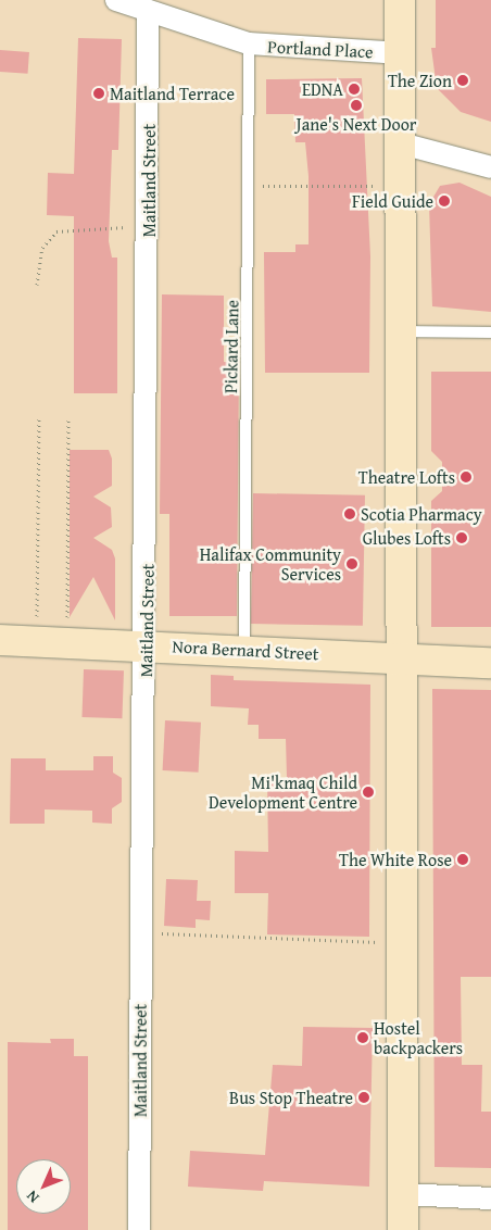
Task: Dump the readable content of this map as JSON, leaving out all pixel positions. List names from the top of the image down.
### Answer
{
  "streets": {
    "main road": ["Nora Bernard Street"],
    "street": ["Portland Place", "Maitland Street"],
    "lane": ["Pickard Lane"]
  },
  "crossings": [
    ["Portland Place", "Maitland Street"],
    ["Portland Place", "Pickard Lane"],
    ["Maitland Street", "Nora Bernard Street"],
    ["Pickard Lane", "Nora Bernard Street"]
  ],
  "places": [
    "The Zion",
    "EDNA",
    "Maitland Terrace",
    "Jane's Next Door",
    "Field Guide",
    "Theatre Lofts",
    "Scotia Pharmacy",
    "Glubes Lofts",
    "Halifax Community Services",
    "Mi'kmaq Child Development Centre",
    "The White Rose",
    "Hostel backpackers",
    "Bus Stop Theatre"
  ],
  "north": "bottom left"
}
